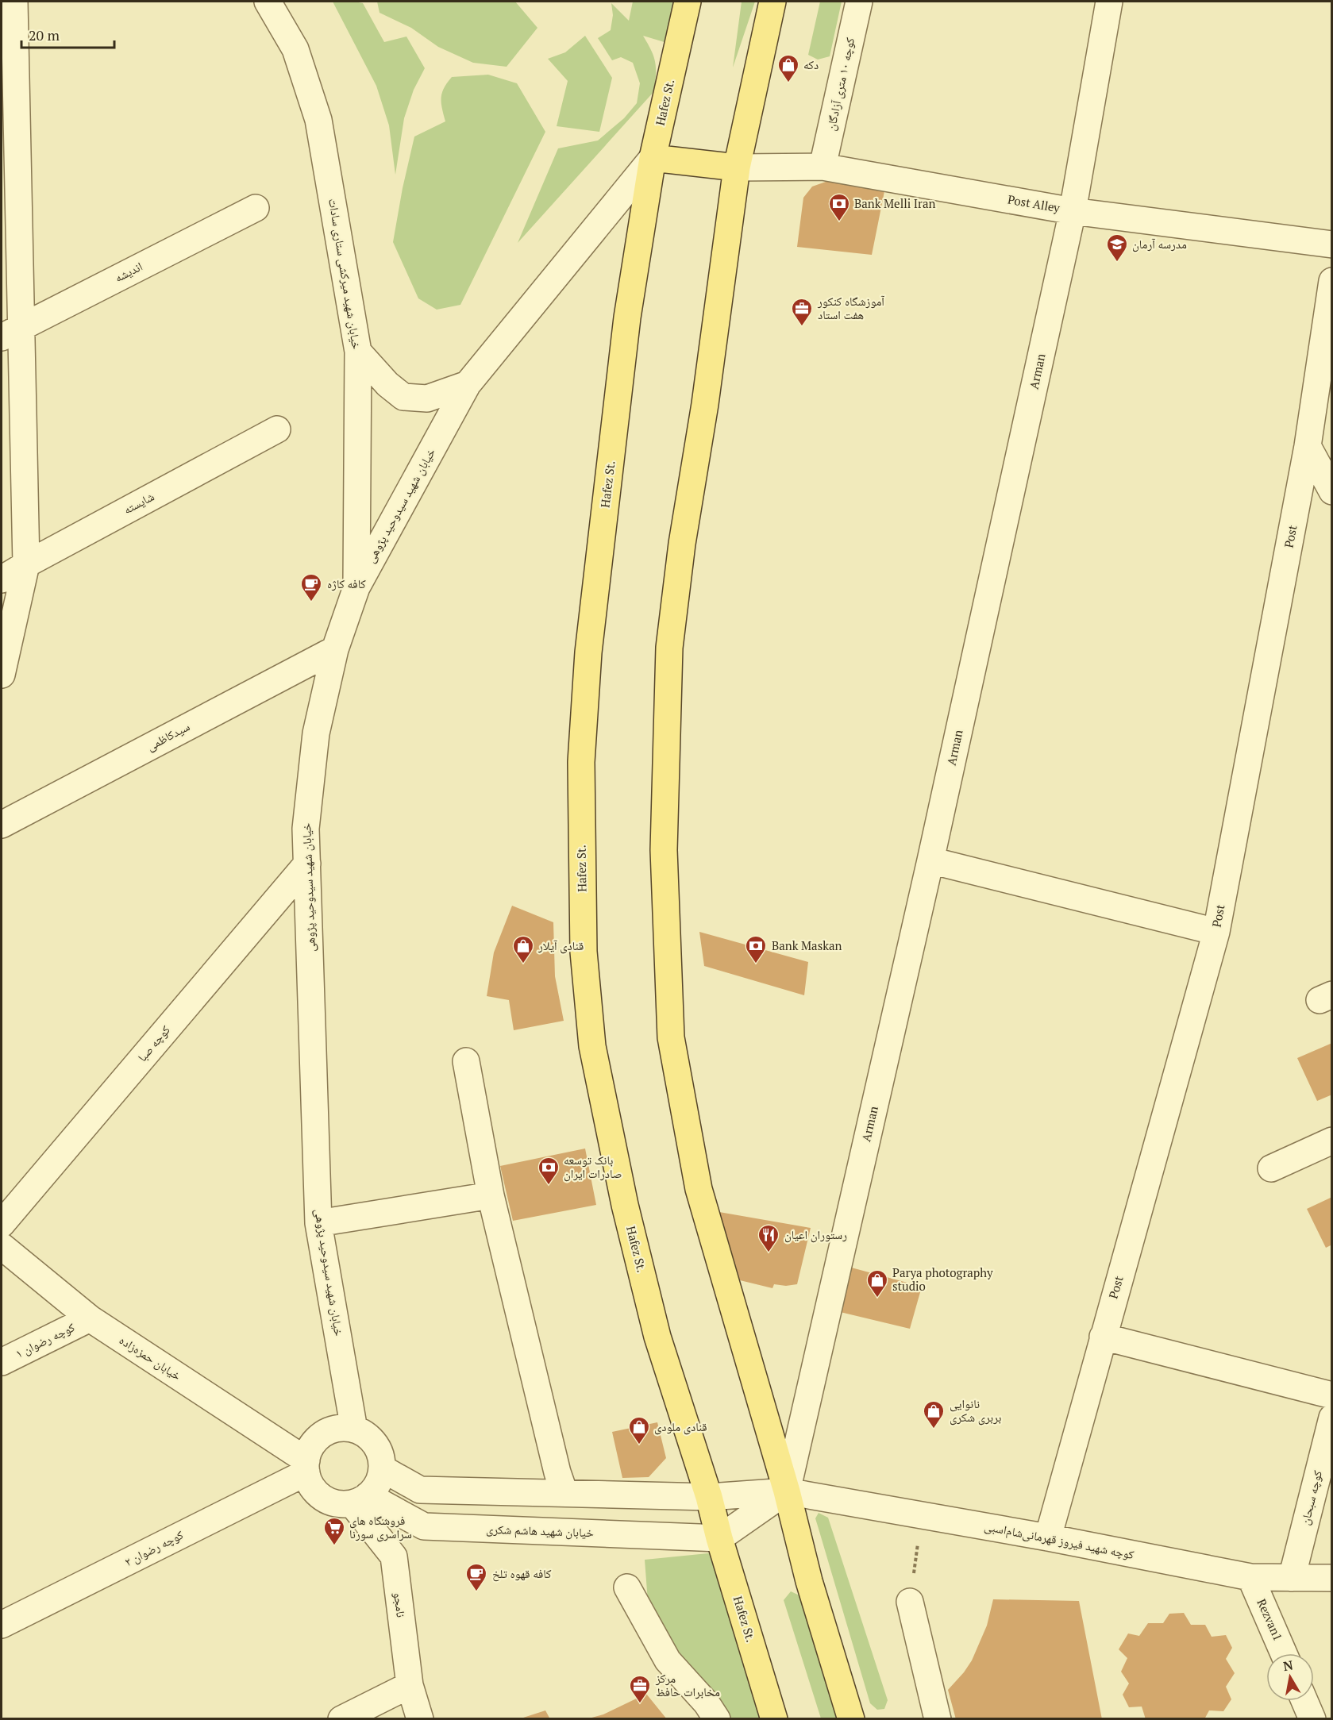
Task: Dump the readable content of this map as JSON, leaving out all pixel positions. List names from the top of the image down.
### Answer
{
  "streets": {
    "main road": ["Hafez St."],
    "street": [
      "کوچه ۱۰ متری آزادگان",
      "Post Alley",
      "اندیشه",
      "خیابان شهید میرکشی ستاری سادات",
      "Arman",
      "شایسته",
      "خیابان شهید سیدوحید پژوهی",
      "Post",
      "سیدکاظمی",
      "کوچه صبا",
      "کوچه رضوان ۱",
      "خیابان حمزه‌زاده",
      "کوچه سبحان",
      "خیابان شهید هاشم شکری",
      "کوچه شهید فیروز قهرمانی‌شام‌اسبی",
      "کوچه رضوان ۲",
      "نامجو",
      "Rezvan1"
    ]
  },
  "crossings": [
    ["کوچه ۱۰ متری آزادگان", "Post Alley"],
    ["Hafez St.", "خیابان شهید سیدوحید پژوهی"],
    ["Hafez St.", "خیابان شهید هاشم شکری"],
    ["Hafez St.", "کوچه شهید فیروز قهرمانی‌شام‌اسبی"],
    ["Post Alley", "Arman"],
    ["خیابان شهید میرکشی ستاری سادات", "خیابان شهید سیدوحید پژوهی"],
    ["Arman", "کوچه شهید فیروز قهرمانی‌شام‌اسبی"],
    ["خیابان شهید سیدوحید پژوهی", "سیدکاظمی"],
    ["خیابان شهید سیدوحید پژوهی", "کوچه صبا"],
    ["خیابان شهید سیدوحید پژوهی", "خیابان حمزه‌زاده"],
    ["خیابان شهید سیدوحید پژوهی", "خیابان شهید هاشم شکری"],
    ["خیابان شهید سیدوحید پژوهی", "کوچه رضوان ۲"],
    ["خیابان شهید سیدوحید پژوهی", "نامجو"],
    ["Post", "کوچه شهید فیروز قهرمانی‌شام‌اسبی"],
    ["کوچه رضوان ۱", "خیابان حمزه‌زاده"],
    ["خیابان حمزه‌زاده", "خیابان شهید هاشم شکری"],
    ["خیابان حمزه‌زاده", "کوچه رضوان ۲"],
    ["خیابان حمزه‌زاده", "نامجو"],
    ["کوچه سبحان", "کوچه شهید فیروز قهرمانی‌شام‌اسبی"],
    ["خیابان شهید هاشم شکری", "کوچه رضوان ۲"],
    ["خیابان شهید هاشم شکری", "نامجو"],
    ["کوچه شهید فیروز قهرمانی‌شام‌اسبی", "Rezvan1"],
    ["کوچه رضوان ۲", "نامجو"]
  ],
  "places": {
    "shop": [
      "دکه",
      "قنادی آیلار",
      "Parya photography studio",
      "نانوایی بربری شکری",
      "قنادی ملودی"
    ],
    "bank": ["Bank Melli Iran", "Bank Maskan", "بانک توسعه صادرات ایران"],
    "school or university": ["مدرسه آرمان"],
    "office": ["آموزشگاه کنکور هفت استاد", "مرکز مخابرات حافظ"],
    "cafe": ["کافه کاژه", "کافه قهوه تلخ"],
    "restaurant": ["رستوران اعیان"],
    "supermarket": ["فروشگاه های سراسری سورنا"]
  },
  "scale_bar": "20 m",
  "north": "top"
}
